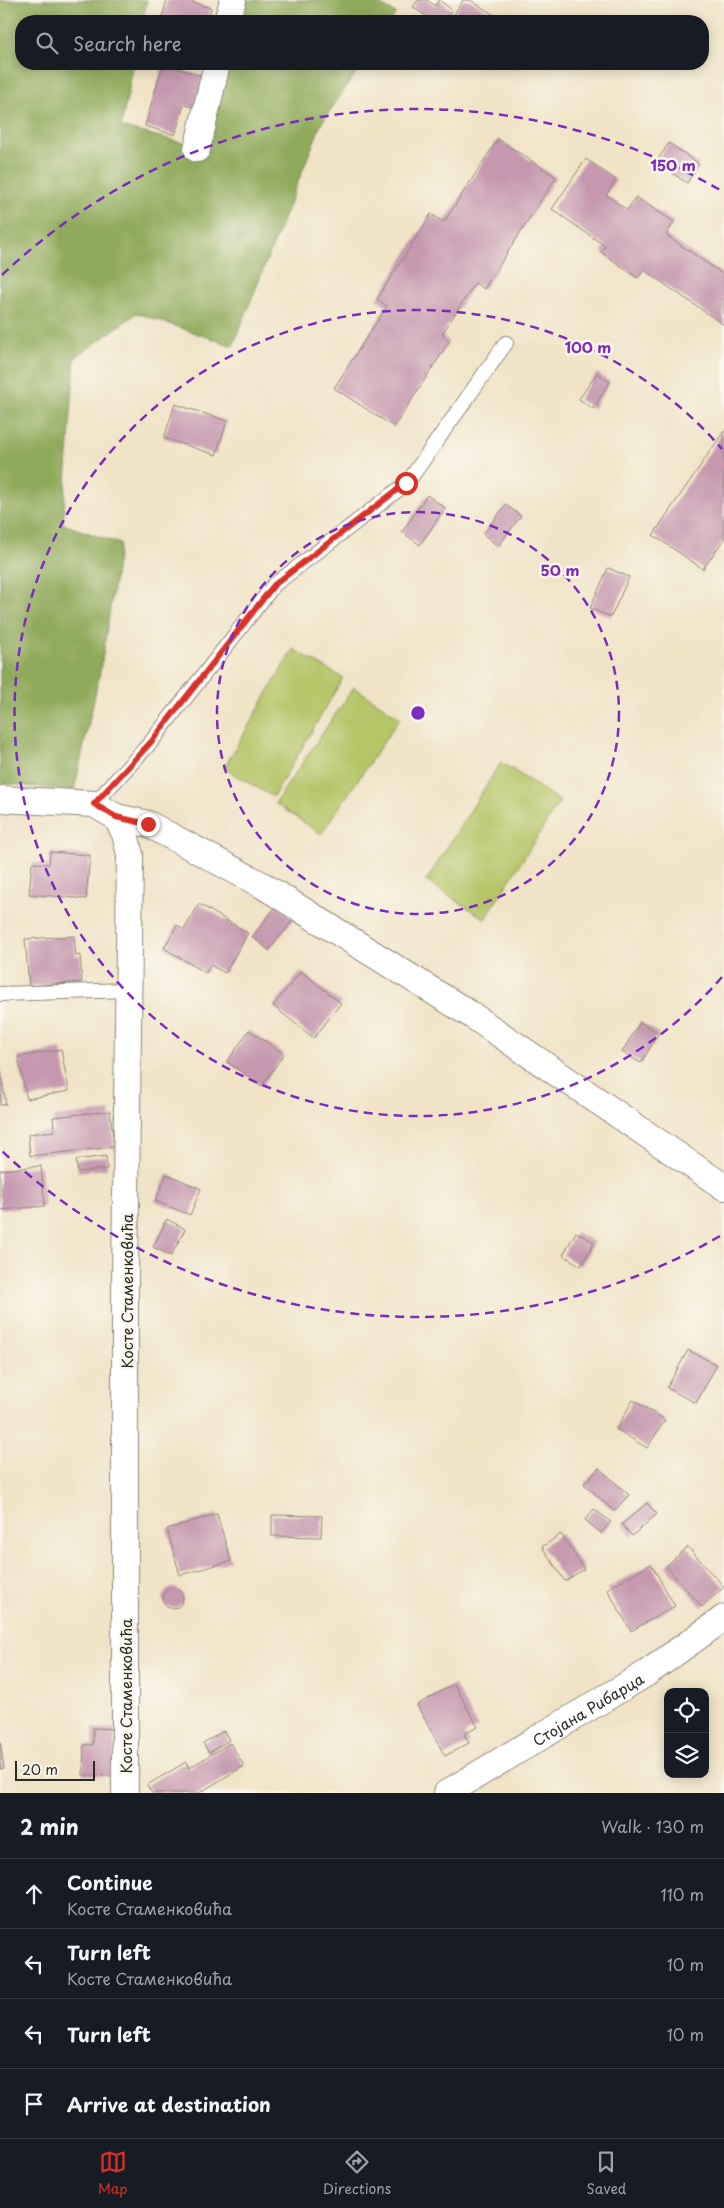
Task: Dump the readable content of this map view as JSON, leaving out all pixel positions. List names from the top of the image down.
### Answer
{
  "streets": {
    "street": ["Косте Стаменковића", "Стојана Рибарца"]
  },
  "scale_bar": "20 m",
  "page": {
    "search": "Search here",
    "scale": "20 m",
    "heading": ["2 min", "Walk · 130 m"],
    "list": [
      ["Continue", "Косте Стаменковића", "110 m"],
      ["Turn left", "Косте Стаменковића", "10 m"],
      ["Turn left", "10 m"],
      "Arrive at destination"
    ],
    "nav": ["Map", "Directions", "Saved"]
  },
  "rings": ["150 m", "100 m", "50 m"]
}
